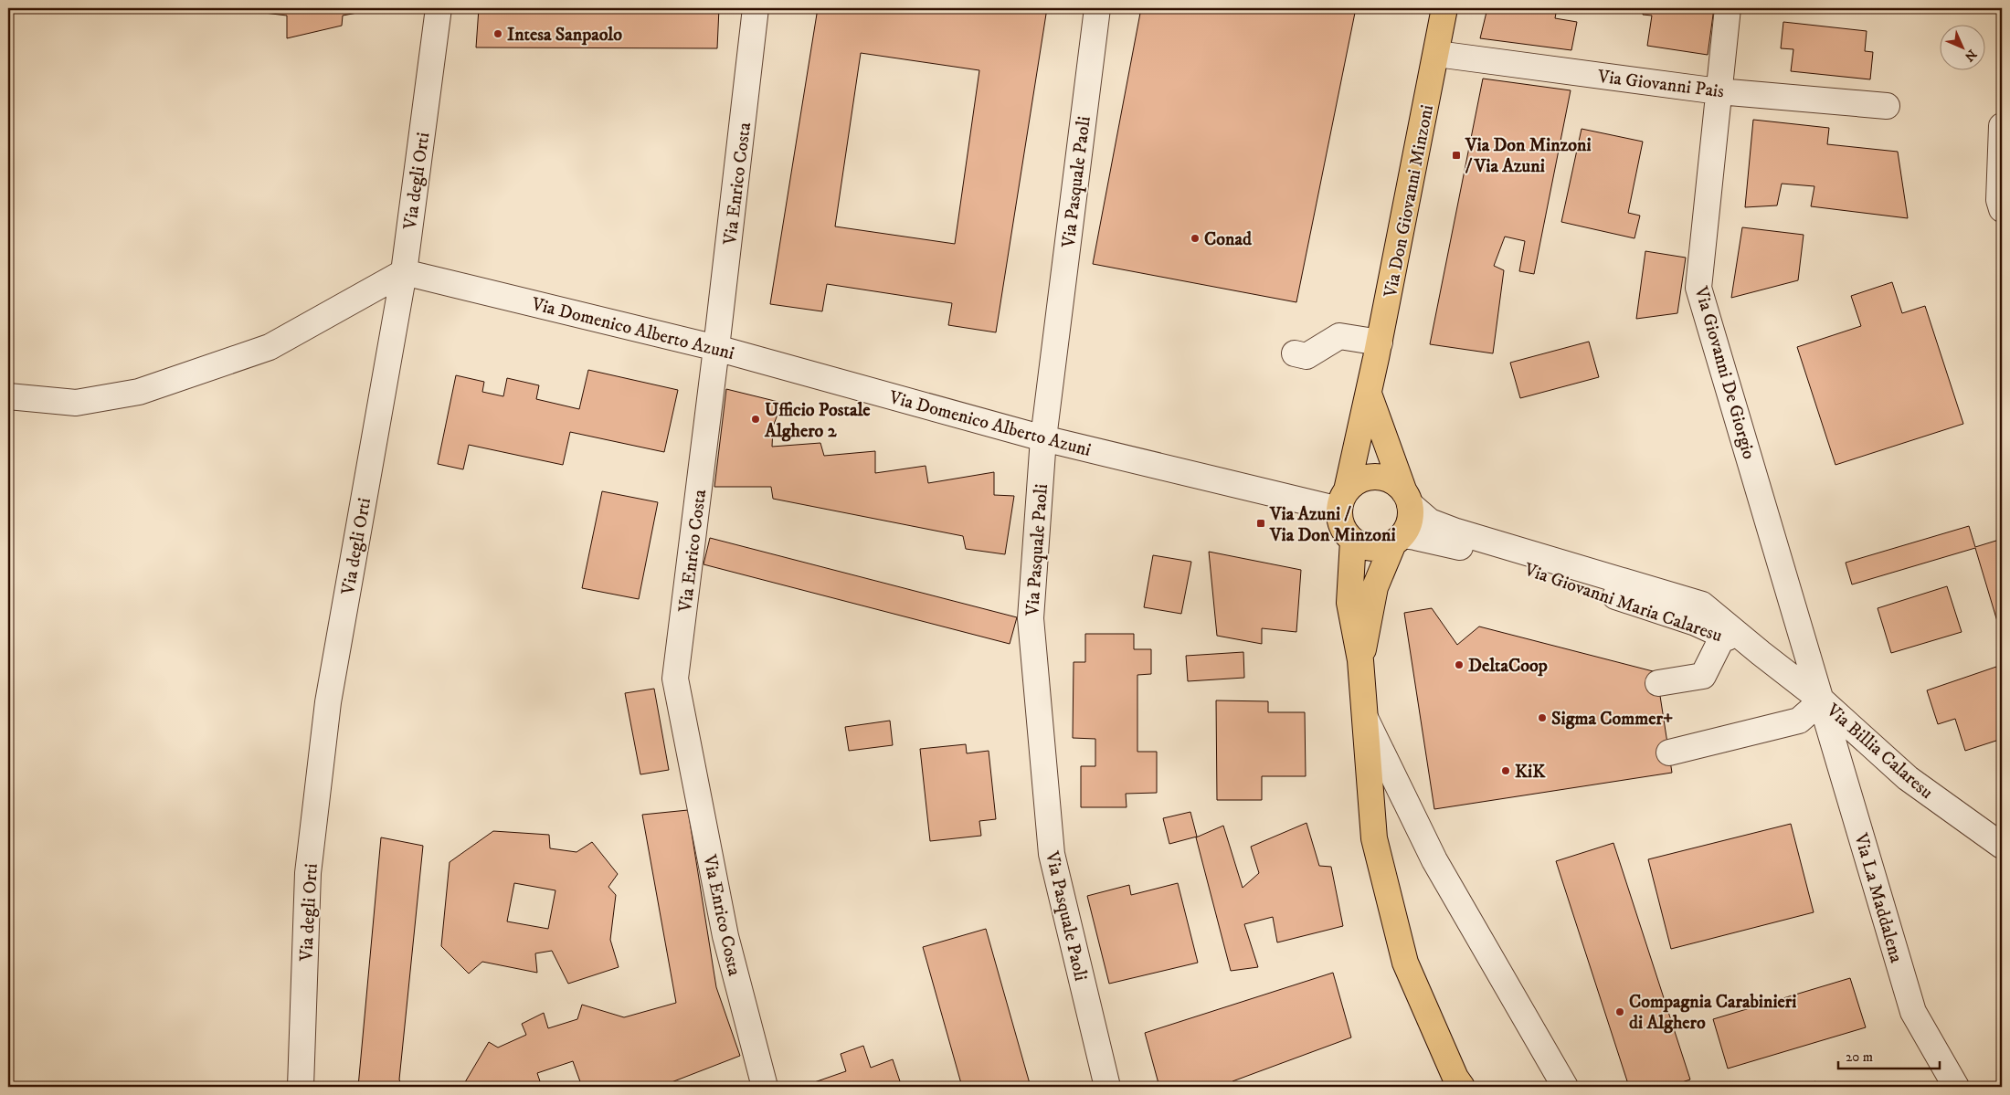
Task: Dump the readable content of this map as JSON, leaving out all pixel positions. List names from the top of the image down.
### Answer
{
  "streets": {
    "main road": ["Via Don Giovanni Minzoni"],
    "street": [
      "Via Giovanni Pais",
      "Via degli Orti",
      "Via Pasquale Paoli",
      "Via Enrico Costa",
      "Via Domenico Alberto Azuni",
      "Via Giovanni De Giorgio",
      "Via Giovanni Maria Calaresu",
      "Via Billia Calaresu",
      "Via La Maddalena"
    ]
  },
  "crossings": [
    ["Via Giovanni Pais", "Via Don Giovanni Minzoni"],
    ["Via Giovanni Pais", "Via Giovanni De Giorgio"],
    ["Via degli Orti", "Via Domenico Alberto Azuni"],
    ["Via Pasquale Paoli", "Via Domenico Alberto Azuni"],
    ["Via Enrico Costa", "Via Domenico Alberto Azuni"],
    ["Via Don Giovanni Minzoni", "Via Domenico Alberto Azuni"],
    ["Via Don Giovanni Minzoni", "Via Giovanni Maria Calaresu"],
    ["Via Domenico Alberto Azuni", "Via Giovanni Maria Calaresu"],
    ["Via Giovanni De Giorgio", "Via Billia Calaresu"],
    ["Via Giovanni De Giorgio", "Via La Maddalena"],
    ["Via Giovanni Maria Calaresu", "Via Billia Calaresu"],
    ["Via Billia Calaresu", "Via La Maddalena"]
  ],
  "places": {
    "other": [
      "Intesa Sanpaolo",
      "Conad",
      "Ufficio Postale Alghero 2",
      "DeltaCoop",
      "Sigma Commer+",
      "KiK",
      "Compagnia Carabinieri di Alghero"
    ],
    "transit": ["Via Don Minzoni / Via Azuni", "Via Azuni / Via Don Minzoni"]
  },
  "scale_bar": "20 m",
  "north": "bottom right"
}
